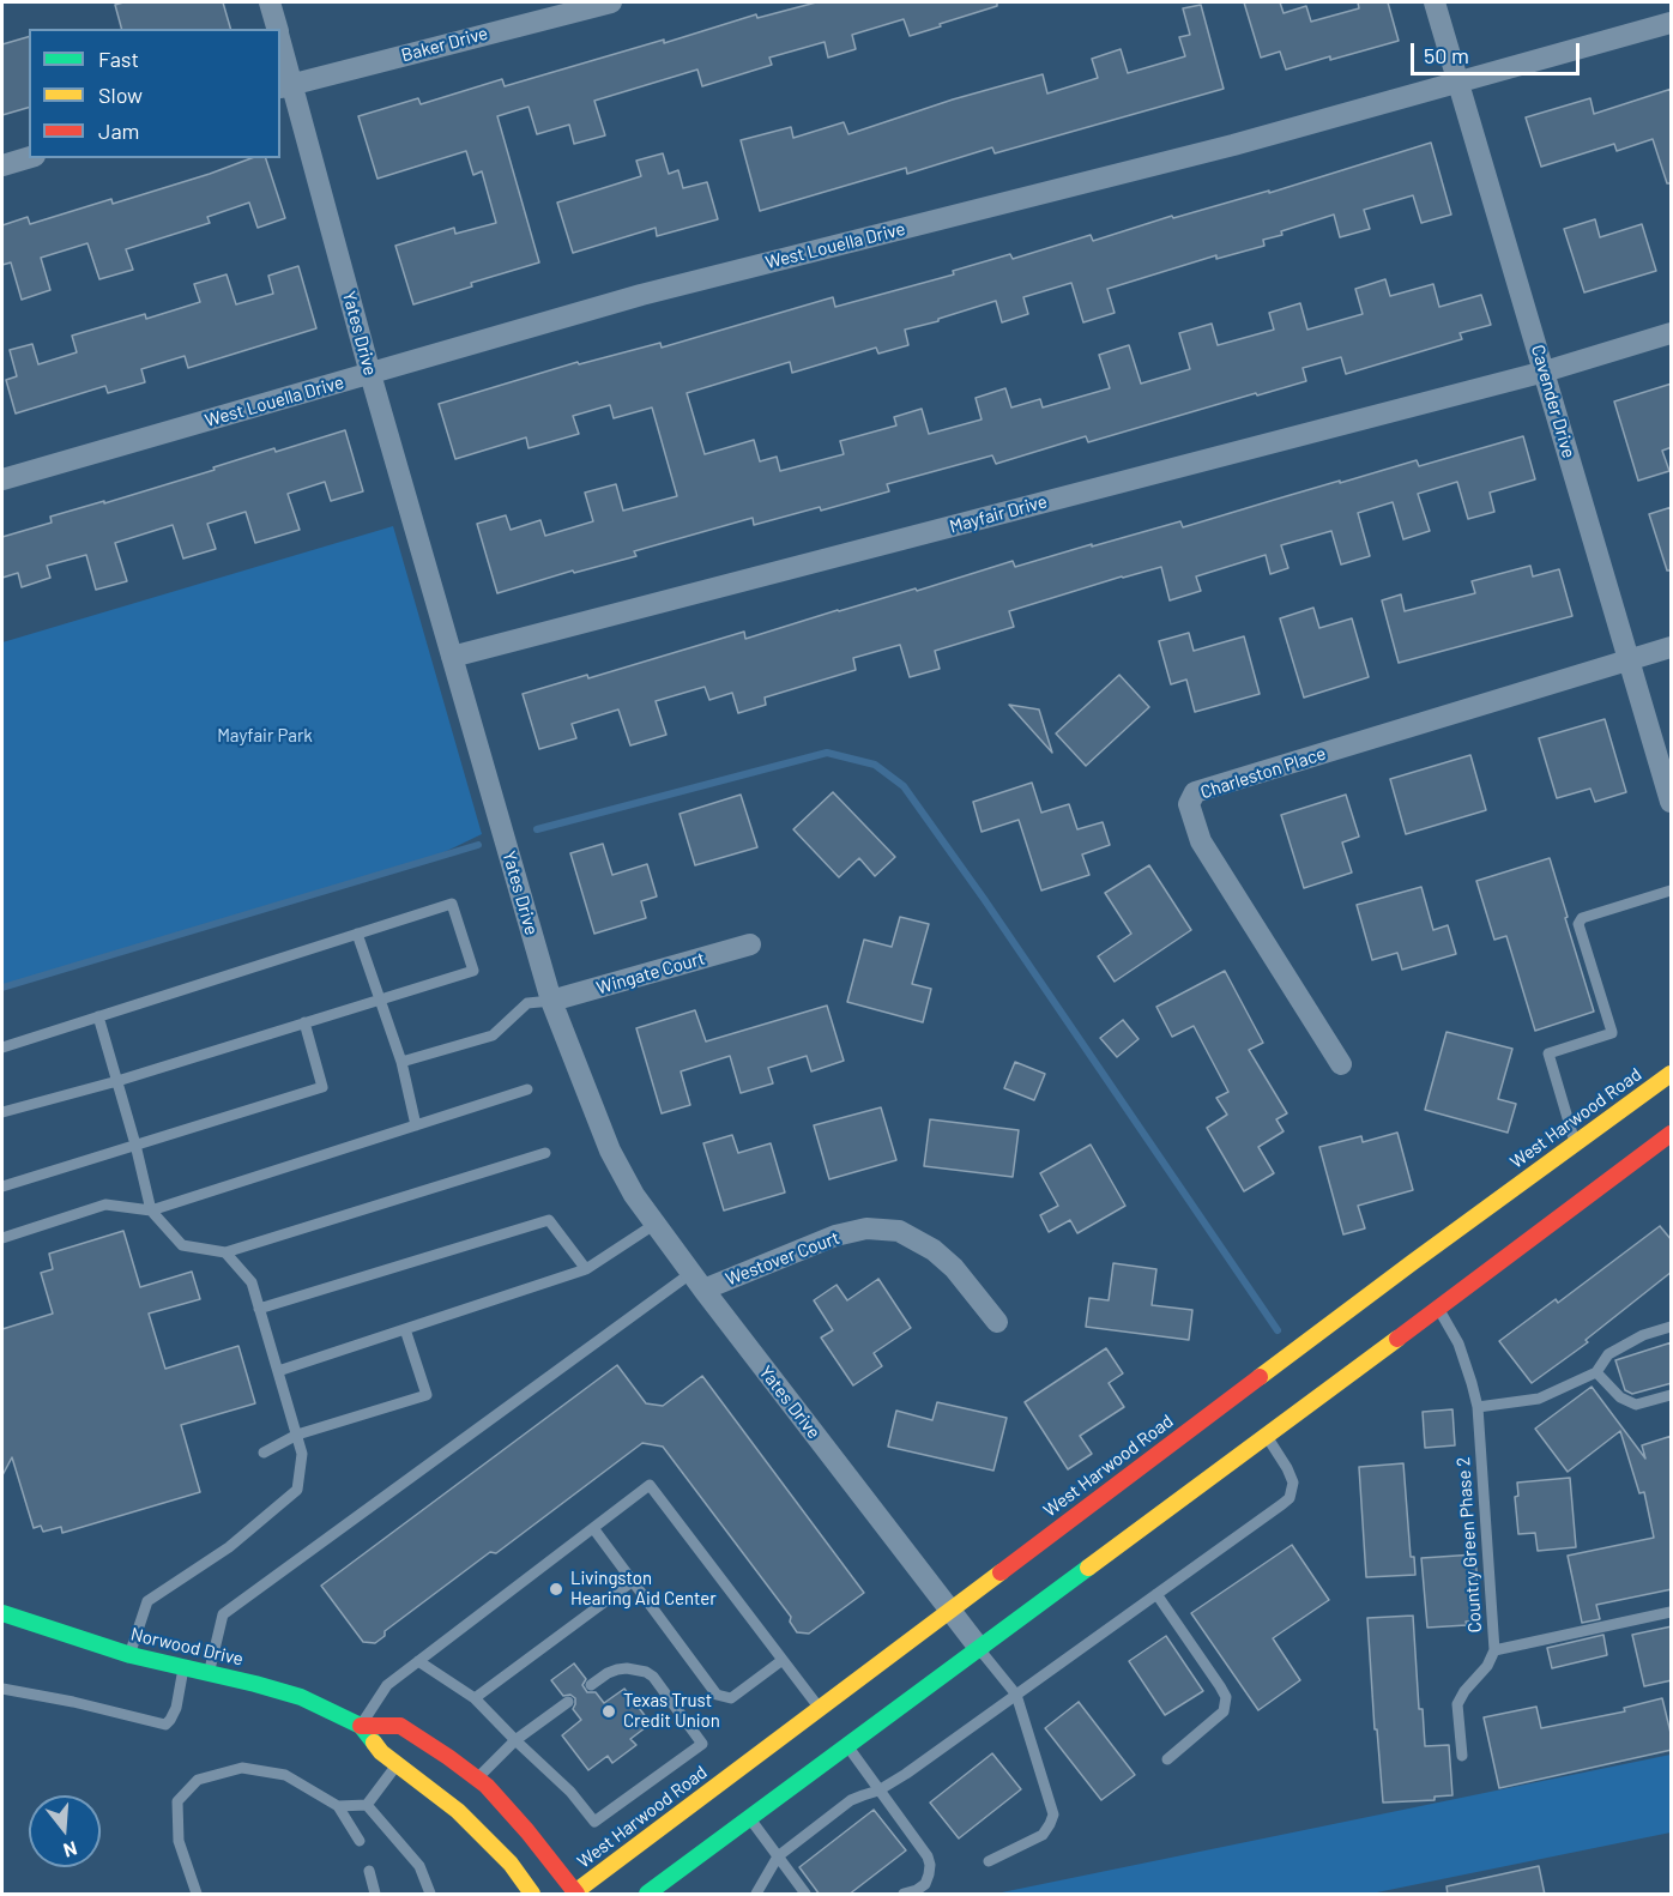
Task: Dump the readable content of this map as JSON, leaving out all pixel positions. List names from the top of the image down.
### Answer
{
  "streets": {
    "main road": ["West Harwood Road", "Norwood Drive"],
    "street": [
      "Baker Drive",
      "West Louella Drive",
      "Yates Drive",
      "Cavender Drive",
      "Mayfair Drive",
      "Charleston Place",
      "Wingate Court",
      "Westover Court"
    ],
    "lane": ["Country Green Phase 2"]
  },
  "crossings": [
    ["Baker Drive", "Yates Drive"],
    ["West Louella Drive", "Yates Drive"],
    ["West Louella Drive", "Cavender Drive"],
    ["Yates Drive", "Mayfair Drive"],
    ["Yates Drive", "Wingate Court"],
    ["Yates Drive", "West Harwood Road"],
    ["Yates Drive", "Westover Court"],
    ["Cavender Drive", "Mayfair Drive"],
    ["Cavender Drive", "Charleston Place"],
    ["West Harwood Road", "Norwood Drive"]
  ],
  "parks": ["Mayfair Park"],
  "places": ["Livingston Hearing Aid Center", "Texas Trust Credit Union"],
  "legend": ["Fast", "Slow", "Jam"],
  "scale_bar": "50 m",
  "north": "bottom"
}
